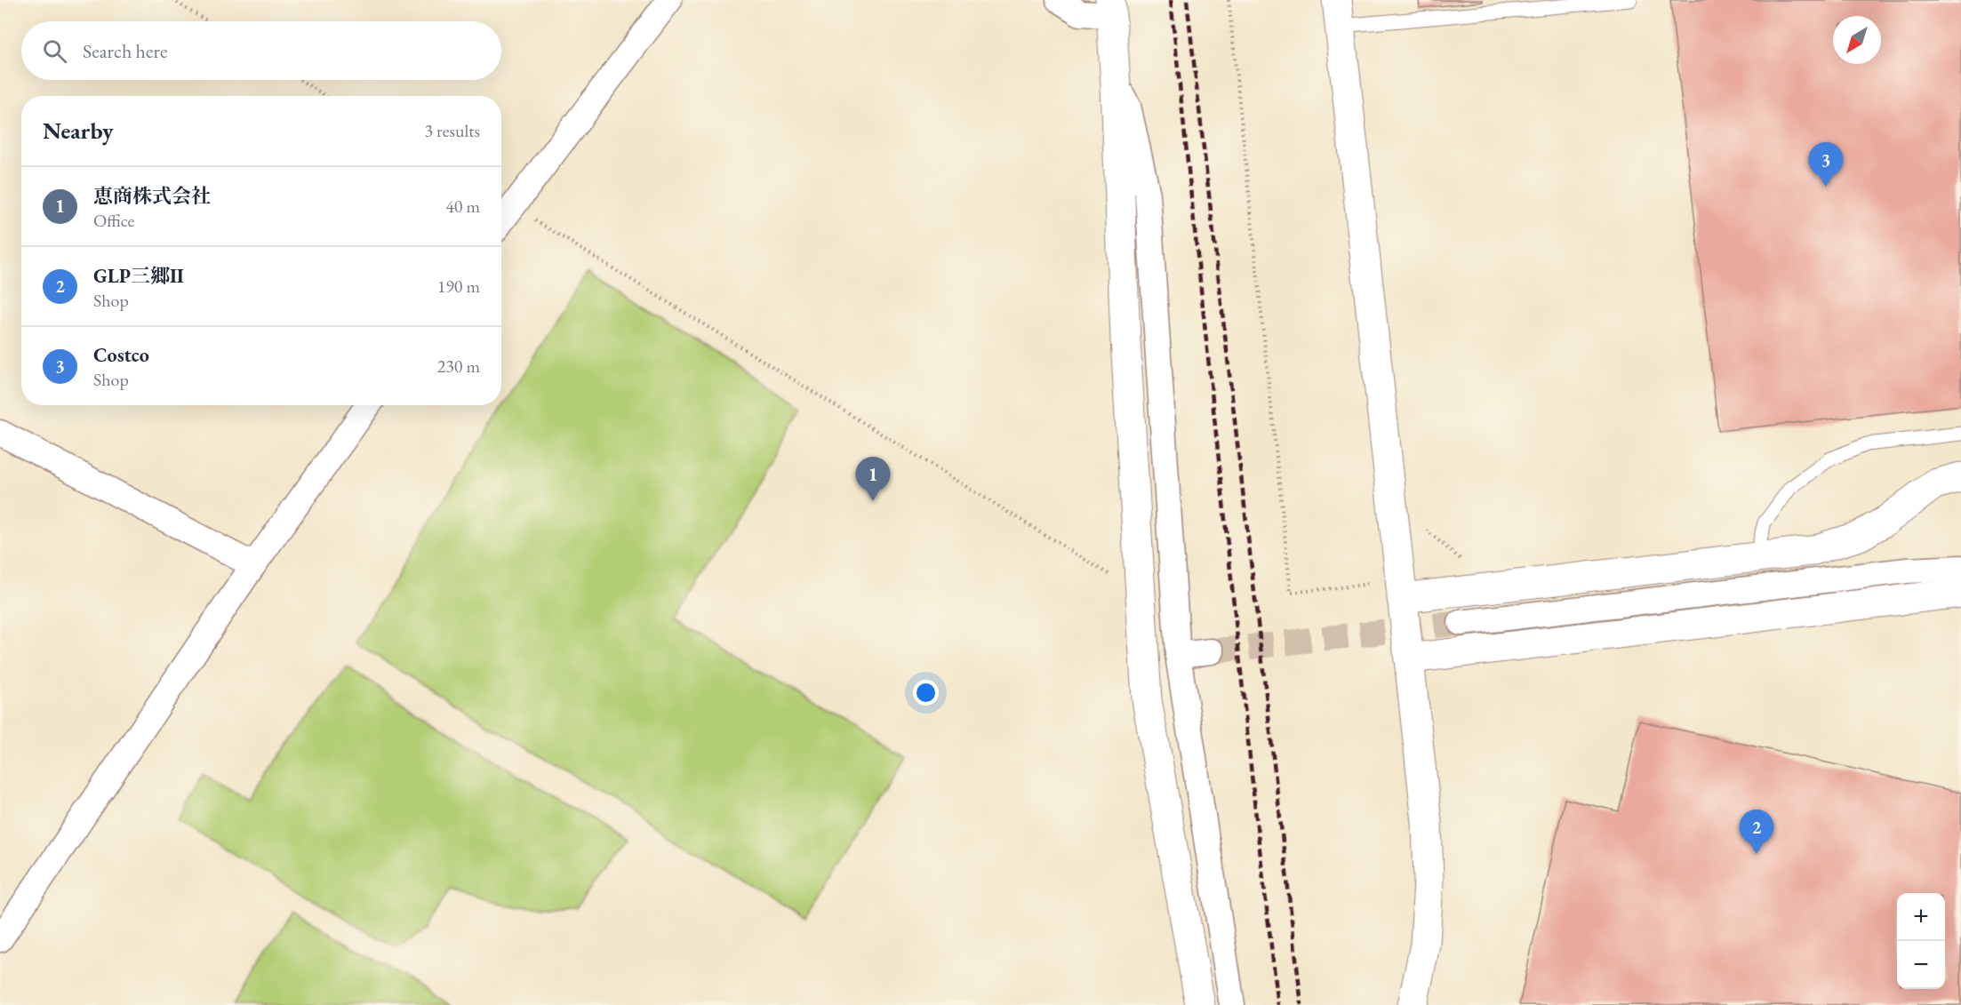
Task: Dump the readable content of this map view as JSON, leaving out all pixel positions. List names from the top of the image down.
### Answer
{
  "north": "bottom left",
  "page": {
    "search": "Search here",
    "heading": ["Nearby", "3 results"],
    "pins": ["3", "1", "2"],
    "list": [
      {
        "mark": "1",
        "name": "恵商株式会社",
        "note": "Office",
        "value": "40 m"
      },
      {
        "mark": "2",
        "name": "GLP三郷Ⅱ",
        "note": "Shop",
        "value": "190 m"
      },
      {
        "mark": "3",
        "name": "Costco",
        "note": "Shop",
        "value": "230 m"
      }
    ],
    "map_buttons": ["+", "−"]
  }
}
